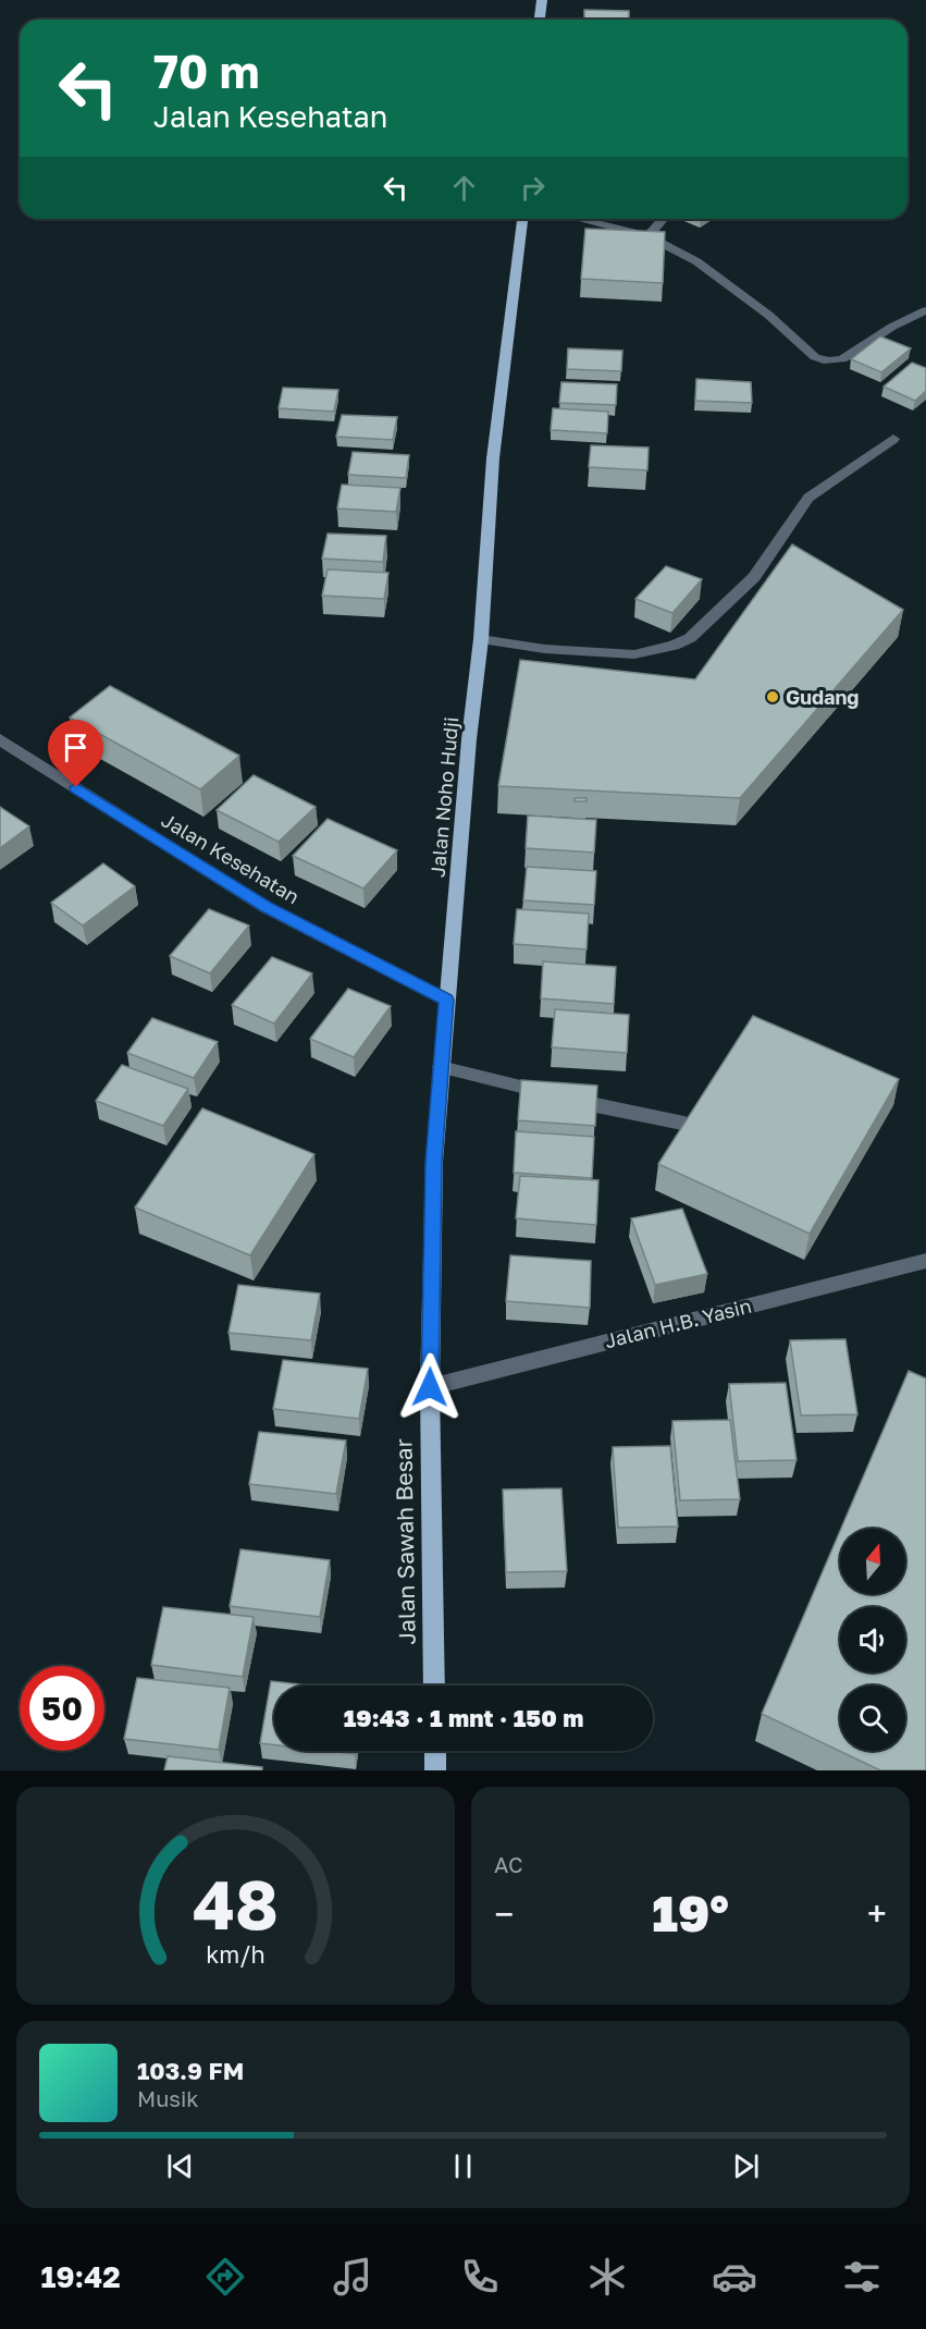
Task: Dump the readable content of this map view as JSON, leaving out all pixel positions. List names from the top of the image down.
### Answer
{
  "streets": {
    "main road": ["Jalan Noho Hudji", "Jalan Sawah Besar"],
    "street": ["Jalan Kesehatan", "Jalan H.B. Yasin"]
  },
  "crossings": [
    ["Jalan Noho Hudji", "Jalan Kesehatan"],
    ["Jalan Noho Hudji", "Jalan H.B. Yasin"],
    ["Jalan Noho Hudji", "Jalan Sawah Besar"],
    ["Jalan H.B. Yasin", "Jalan Sawah Besar"]
  ],
  "places": ["Gudang"],
  "north": "top",
  "page": {
    "turn": ["70 m", "Jalan Kesehatan"],
    "limit": "50",
    "trip": "19:43 · 1 mnt · 150 m",
    "tile": "AC",
    "heat": ["−", "19°", "+"],
    "song": ["103.9 FM", "Musik"],
    "tabs": "19:42",
    "gauge": ["48", "km/h"]
  }
}
